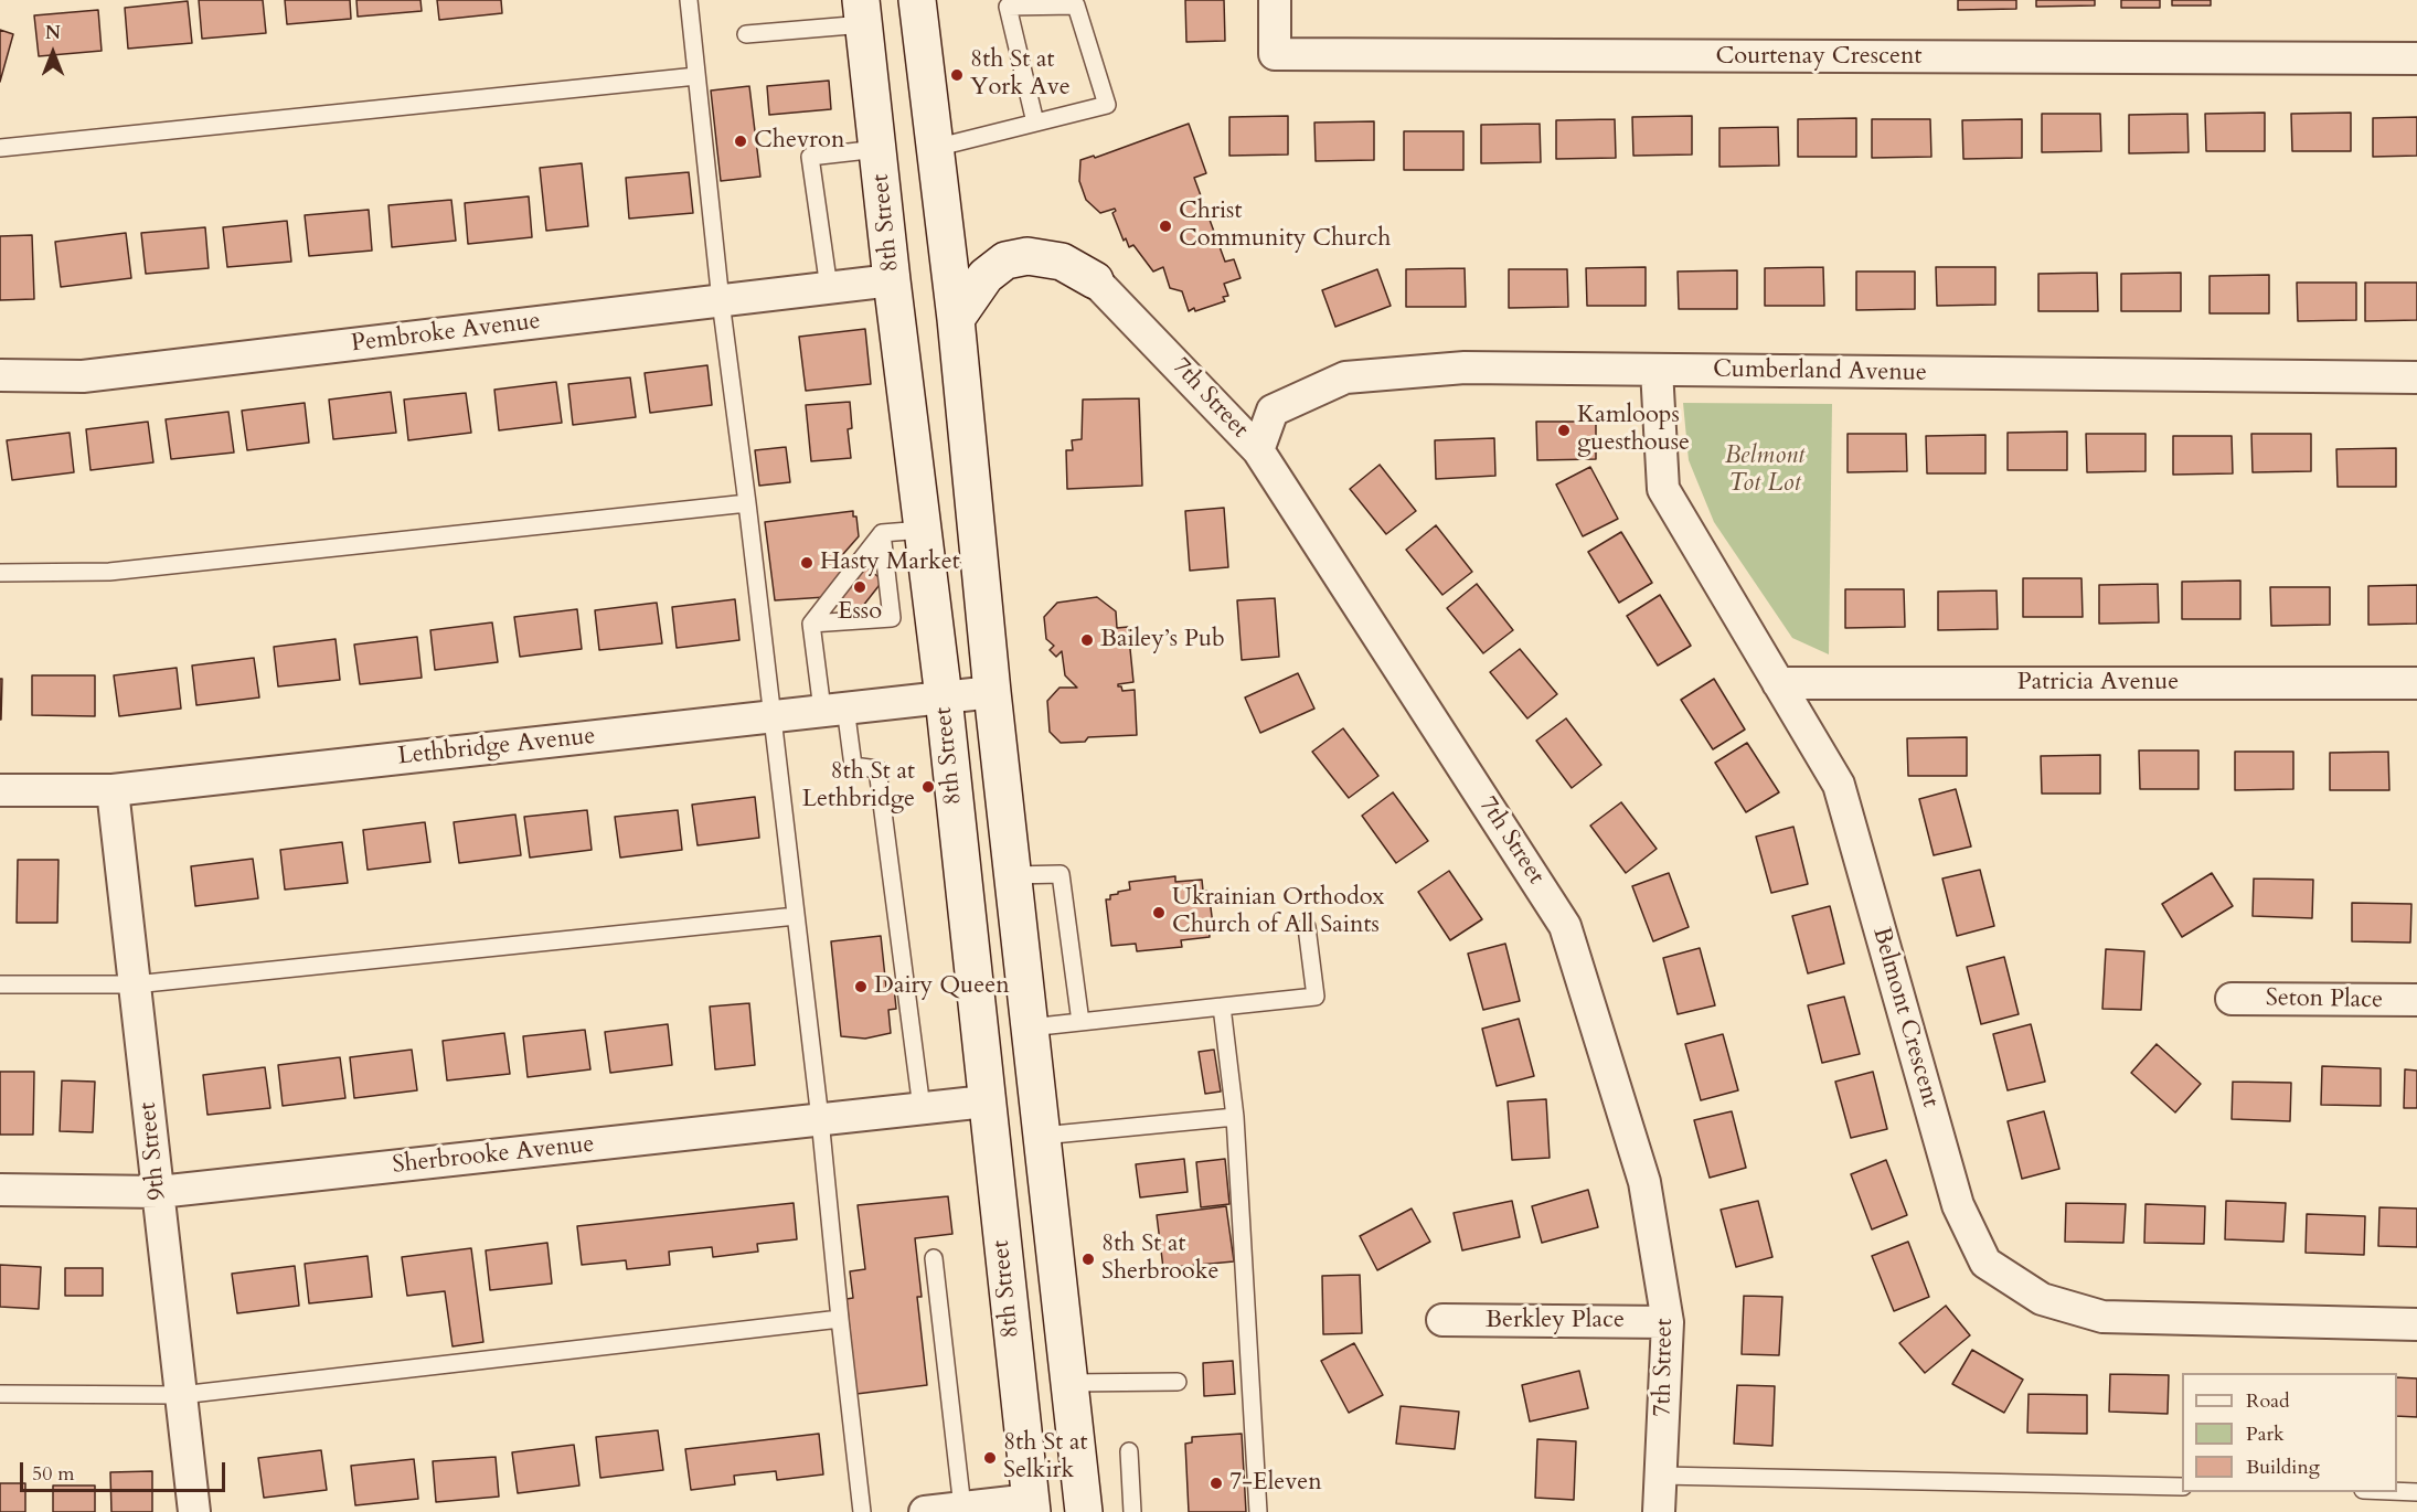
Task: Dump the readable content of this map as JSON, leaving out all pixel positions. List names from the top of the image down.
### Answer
{
  "streets": {
    "main road": ["8th Street"],
    "street": [
      "Courtenay Crescent",
      "Pembroke Avenue",
      "Cumberland Avenue",
      "7th Street",
      "Patricia Avenue",
      "Lethbridge Avenue",
      "Seton Place",
      "Belmont Crescent",
      "9th Street",
      "Sherbrooke Avenue",
      "Berkley Place"
    ]
  },
  "crossings": [
    ["8th Street", "Pembroke Avenue"],
    ["8th Street", "Lethbridge Avenue"],
    ["8th Street", "Sherbrooke Avenue"],
    ["Cumberland Avenue", "7th Street"],
    ["Cumberland Avenue", "Belmont Crescent"],
    ["7th Street", "Berkley Place"],
    ["Patricia Avenue", "Belmont Crescent"],
    ["Lethbridge Avenue", "9th Street"],
    ["9th Street", "Sherbrooke Avenue"]
  ],
  "parks": ["Belmont Tot Lot"],
  "places": [
    "8th St at York Ave",
    "Chevron",
    "Christ Community Church",
    "Kamloops guesthouse",
    "Hasty Market",
    "Esso",
    "Bailey’s Pub",
    "8th St at Lethbridge",
    "Ukrainian Orthodox Church of All Saints",
    "Dairy Queen",
    "8th St at Sherbrooke",
    "8th St at Selkirk",
    "7-Eleven"
  ],
  "legend": ["Road", "Park", "Building"],
  "scale_bar": "50 m",
  "north": "top"
}
